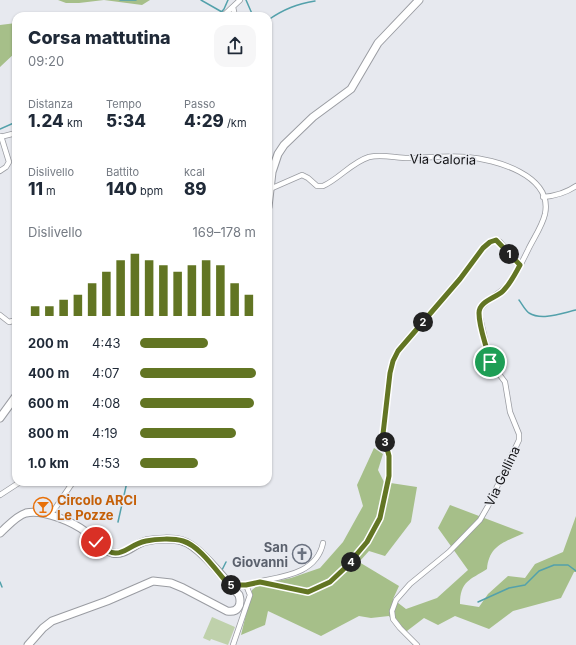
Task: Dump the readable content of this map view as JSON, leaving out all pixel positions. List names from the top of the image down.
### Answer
{
  "streets": {
    "street": ["Via Caloria", "Via Gellina"]
  },
  "places": {
    "bar": ["Circolo ARCI Le Pozze"],
    "church": ["San Giovanni"]
  },
  "page": {
    "heading": ["Corsa mattutina", "09:20"],
    "stats": [
      ["Distanza", "1.24 km"],
      ["Tempo", "5:34"],
      ["Passo", "4:29 /km"],
      ["Dislivello", "11 m"],
      ["Battito", "140 bpm"],
      ["kcal", "89"]
    ],
    "chart": ["Dislivello", "169–178 m"],
    "pins": [
      "1",
      "2",
      "3",
      "4",
      "5"
    ],
    "list": [
      {
        "name": "200 m",
        "note": "4:43"
      },
      {
        "name": "400 m",
        "note": "4:07"
      },
      {
        "name": "600 m",
        "note": "4:08"
      },
      {
        "name": "800 m",
        "note": "4:19"
      },
      {
        "name": "1.0 km",
        "note": "4:53"
      }
    ]
  }
}
